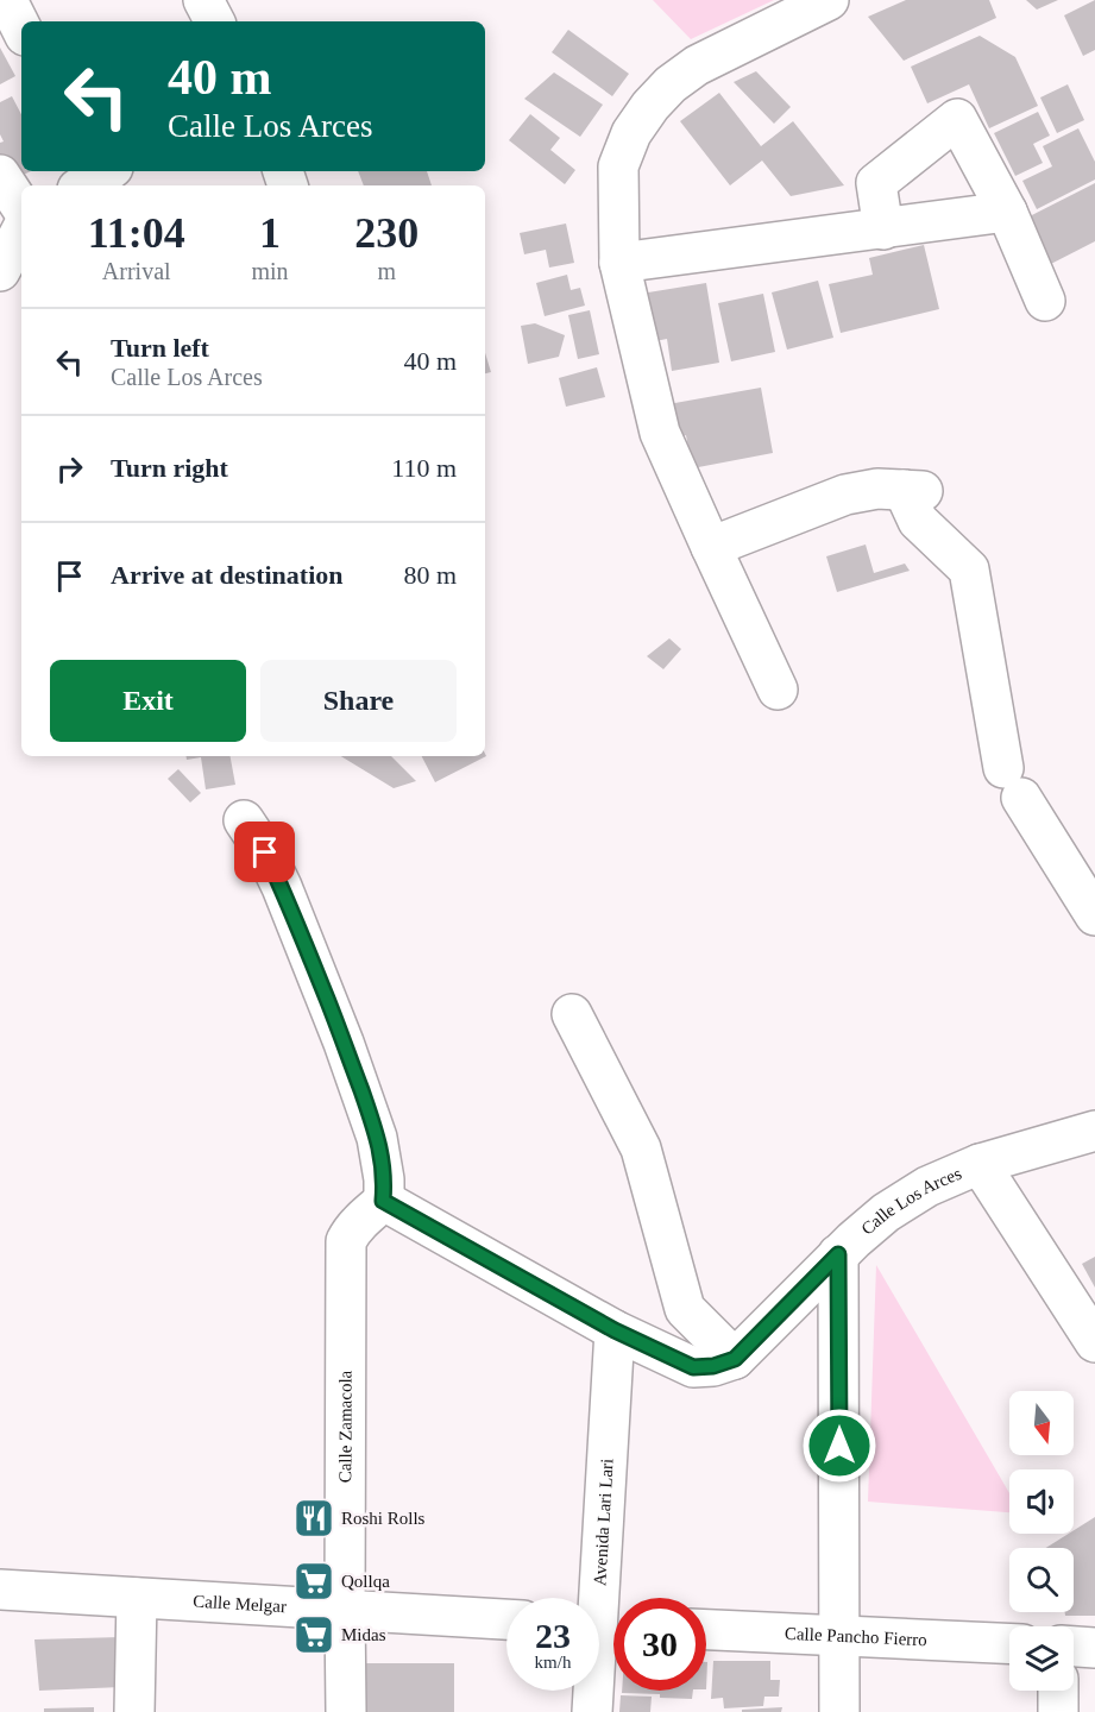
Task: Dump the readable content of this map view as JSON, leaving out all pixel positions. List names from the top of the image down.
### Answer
{
  "streets": {
    "street": [
      "Calle Los Arces",
      "Calle Zamacola",
      "Avenida Lari Lari",
      "Calle Melgar",
      "Calle Pancho Fierro"
    ]
  },
  "crossings": [
    ["Calle Zamacola", "Calle Melgar"]
  ],
  "places": {
    "restaurant": ["Roshi Rolls"],
    "supermarket": ["Qollqa", "Midas"]
  },
  "north": "bottom",
  "page": {
    "turn": ["40 m", "Calle Los Arces"],
    "eta": [
      "11:04",
      "Arrival",
      "1",
      "min",
      "230",
      "m"
    ],
    "list": [
      {
        "name": "Turn left",
        "note": "Calle Los Arces",
        "value": "40 m"
      },
      {
        "name": "Turn right",
        "value": "110 m"
      },
      {
        "name": "Arrive at destination",
        "value": "80 m"
      }
    ],
    "buttons": ["Exit", "Share"],
    "speed": "23 km/h",
    "limit": "30"
  }
}
